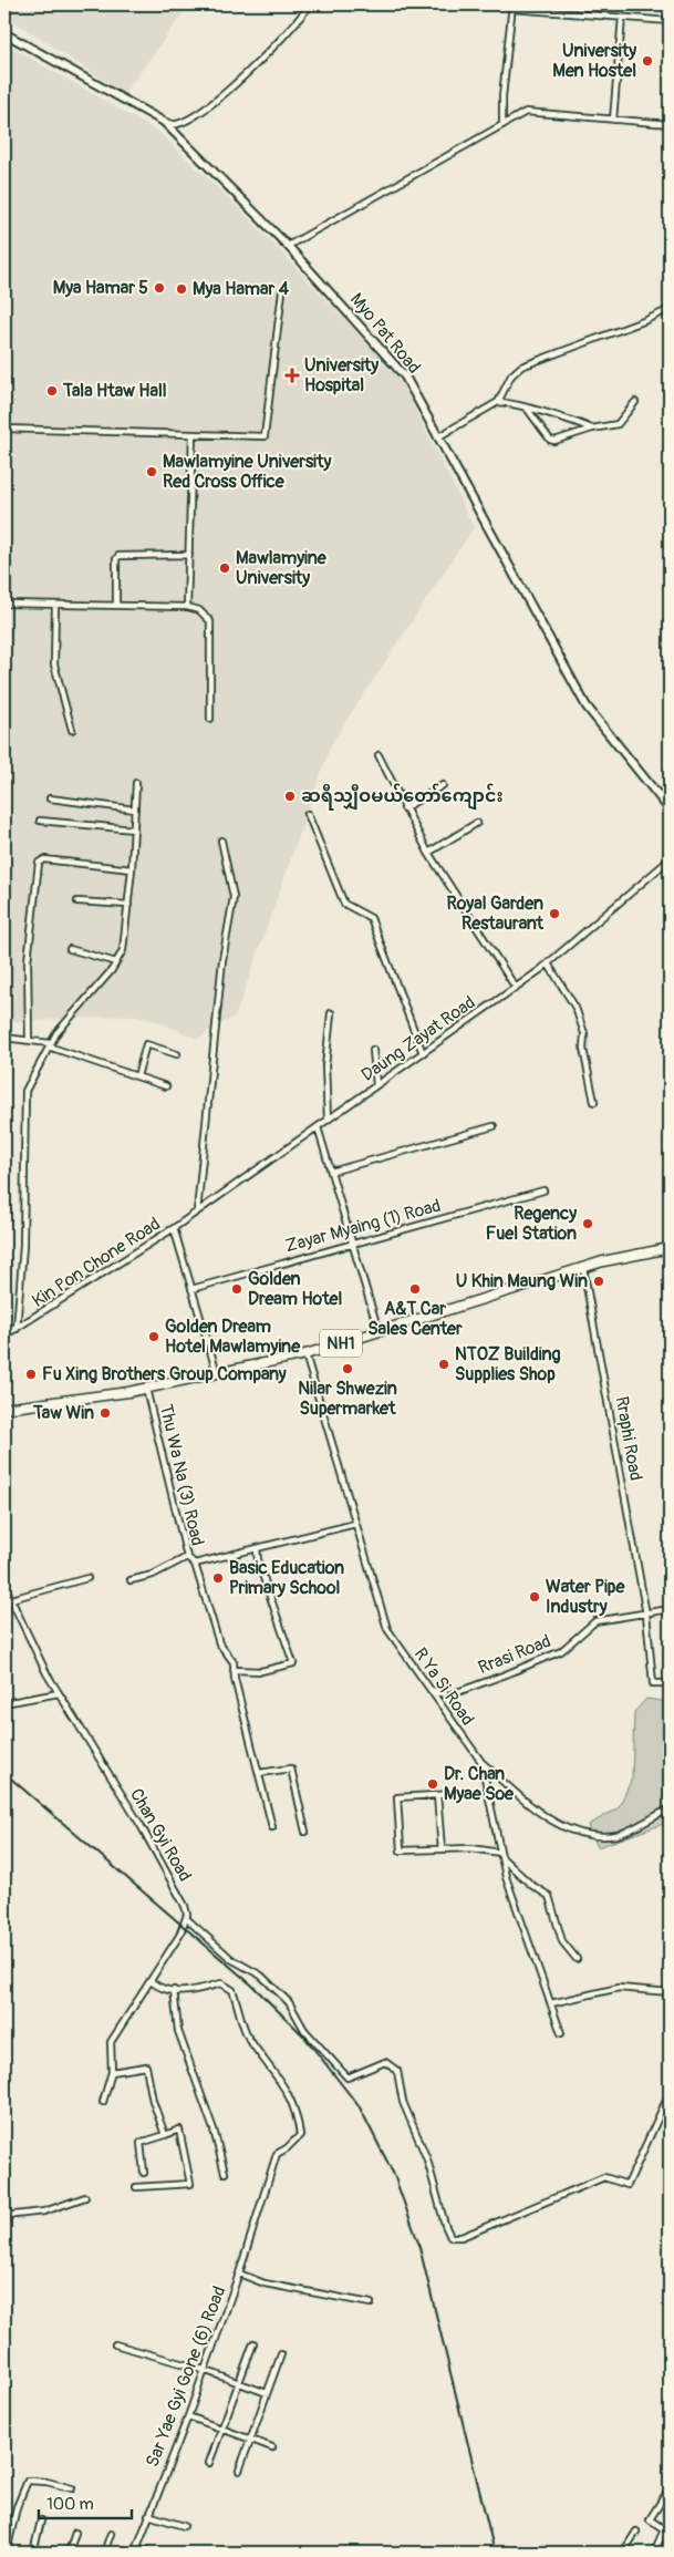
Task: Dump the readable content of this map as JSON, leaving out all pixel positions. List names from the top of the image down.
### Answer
{
  "streets": {
    "highway": ["NH1"],
    "main road": ["Myo Pat Road"],
    "street": [
      "Daung Zayat Road",
      "Zayar Myaing (1) Road",
      "Kin Pon Chone Road",
      "Rraphi Road",
      "Thu Wa Na (3) Road",
      "Rrasi Road",
      "R Ya Si Road",
      "Chan Gyi Road",
      "Sar Yae Gyi Gone (6) Road"
    ]
  },
  "crossings": [
    ["Daung Zayat Road", "Kin Pon Chone Road"],
    ["NH1", "Rraphi Road"],
    ["NH1", "Thu Wa Na (3) Road"],
    ["NH1", "R Ya Si Road"],
    ["Rraphi Road", "Rrasi Road"],
    ["Rrasi Road", "R Ya Si Road"]
  ],
  "places": {
    "other": [
      "University Men Hostel",
      "Mya Hamar 5",
      "Mya Hamar 4",
      "Tala Htaw Hall",
      "Mawlamyine University Red Cross Office",
      "Mawlamyine University",
      "ဆရီသျှီဝမယ်တော်ကျောင်း",
      "Royal Garden Restaurant",
      "Regency Fuel Station",
      "U Khin Maung Win",
      "Golden Dream Hotel",
      "A&T Car Sales Center",
      "Golden Dream Hotel Mawlamyine",
      "NTOZ Building Supplies Shop",
      "Nilar Shwezin Supermarket",
      "Fu Xing Brothers Group Company",
      "Taw Win",
      "Basic Education Primary School",
      "Water Pipe Industry",
      "Dr. Chan Myae Soe"
    ],
    "health": ["University Hospital"]
  },
  "scale_bar": "100 m"
}
